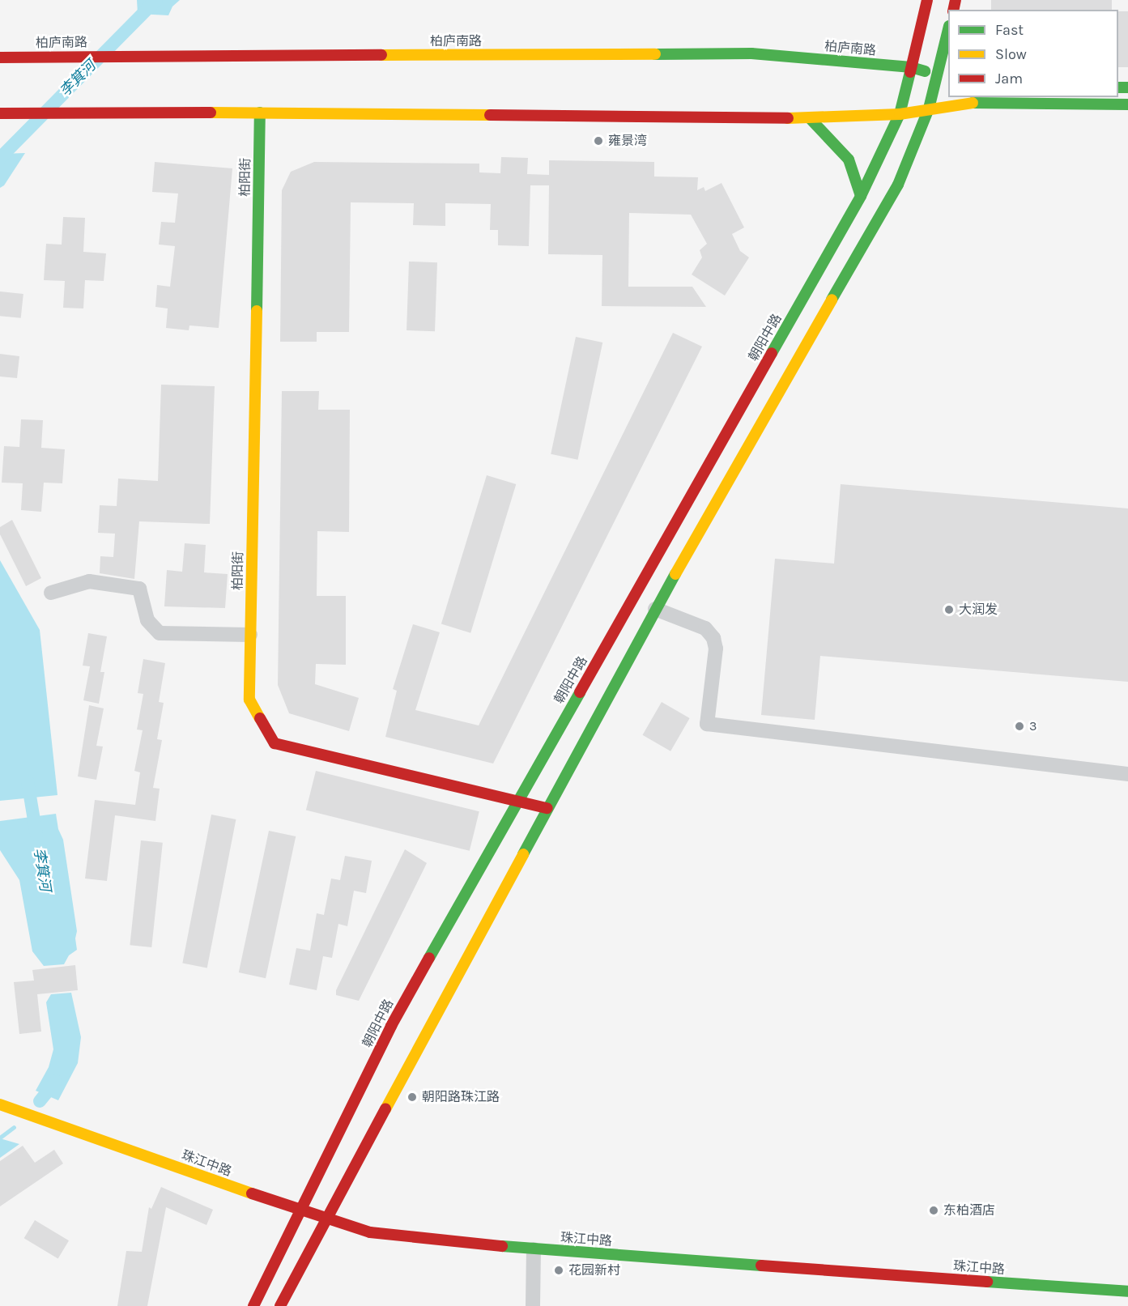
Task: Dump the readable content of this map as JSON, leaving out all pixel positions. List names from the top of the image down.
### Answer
{
  "streets": {
    "main road": [
      "柏庐南路",
      "柏阳街",
      "朝阳中路",
      "珠江中路"
    ]
  },
  "crossings": [
    ["柏庐南路", "朝阳中路"],
    ["柏阳街", "朝阳中路"],
    ["朝阳中路", "珠江中路"]
  ],
  "water": ["李箕河"],
  "places": [
    "雍景湾",
    "大润发",
    "3",
    "朝阳路珠江路",
    "东柏酒店",
    "花园新村"
  ],
  "legend": ["Fast", "Slow", "Jam"]
}
